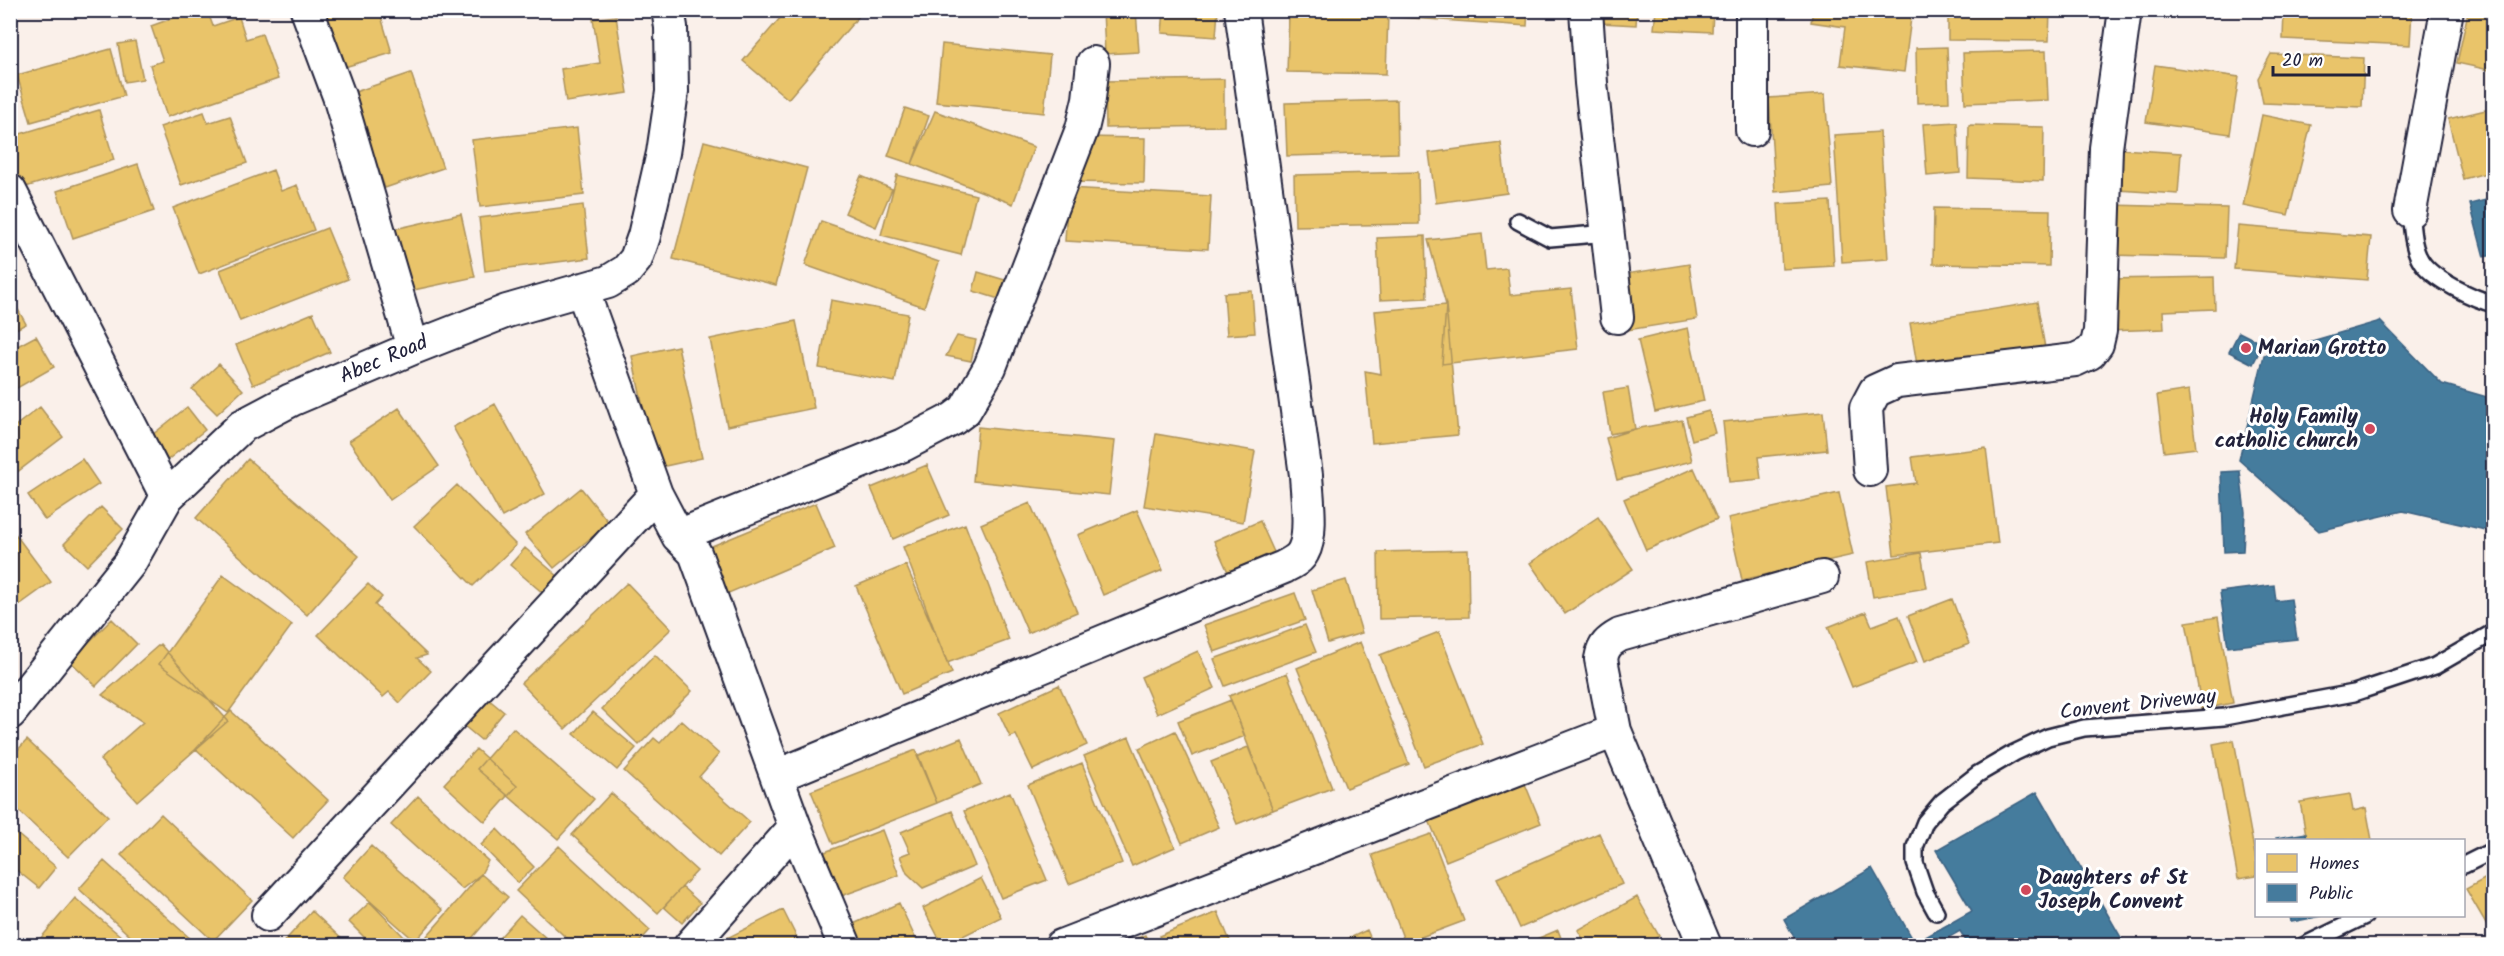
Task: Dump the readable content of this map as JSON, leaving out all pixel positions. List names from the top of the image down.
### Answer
{
  "streets": {
    "street": ["Abec Road"],
    "lane": ["Convent Driveway"]
  },
  "places": ["Marian Grotto", "Holy Family catholic church", "Daughters of St Joseph Convent"],
  "legend": ["Homes", "Public"],
  "scale_bar": "20 m"
}
